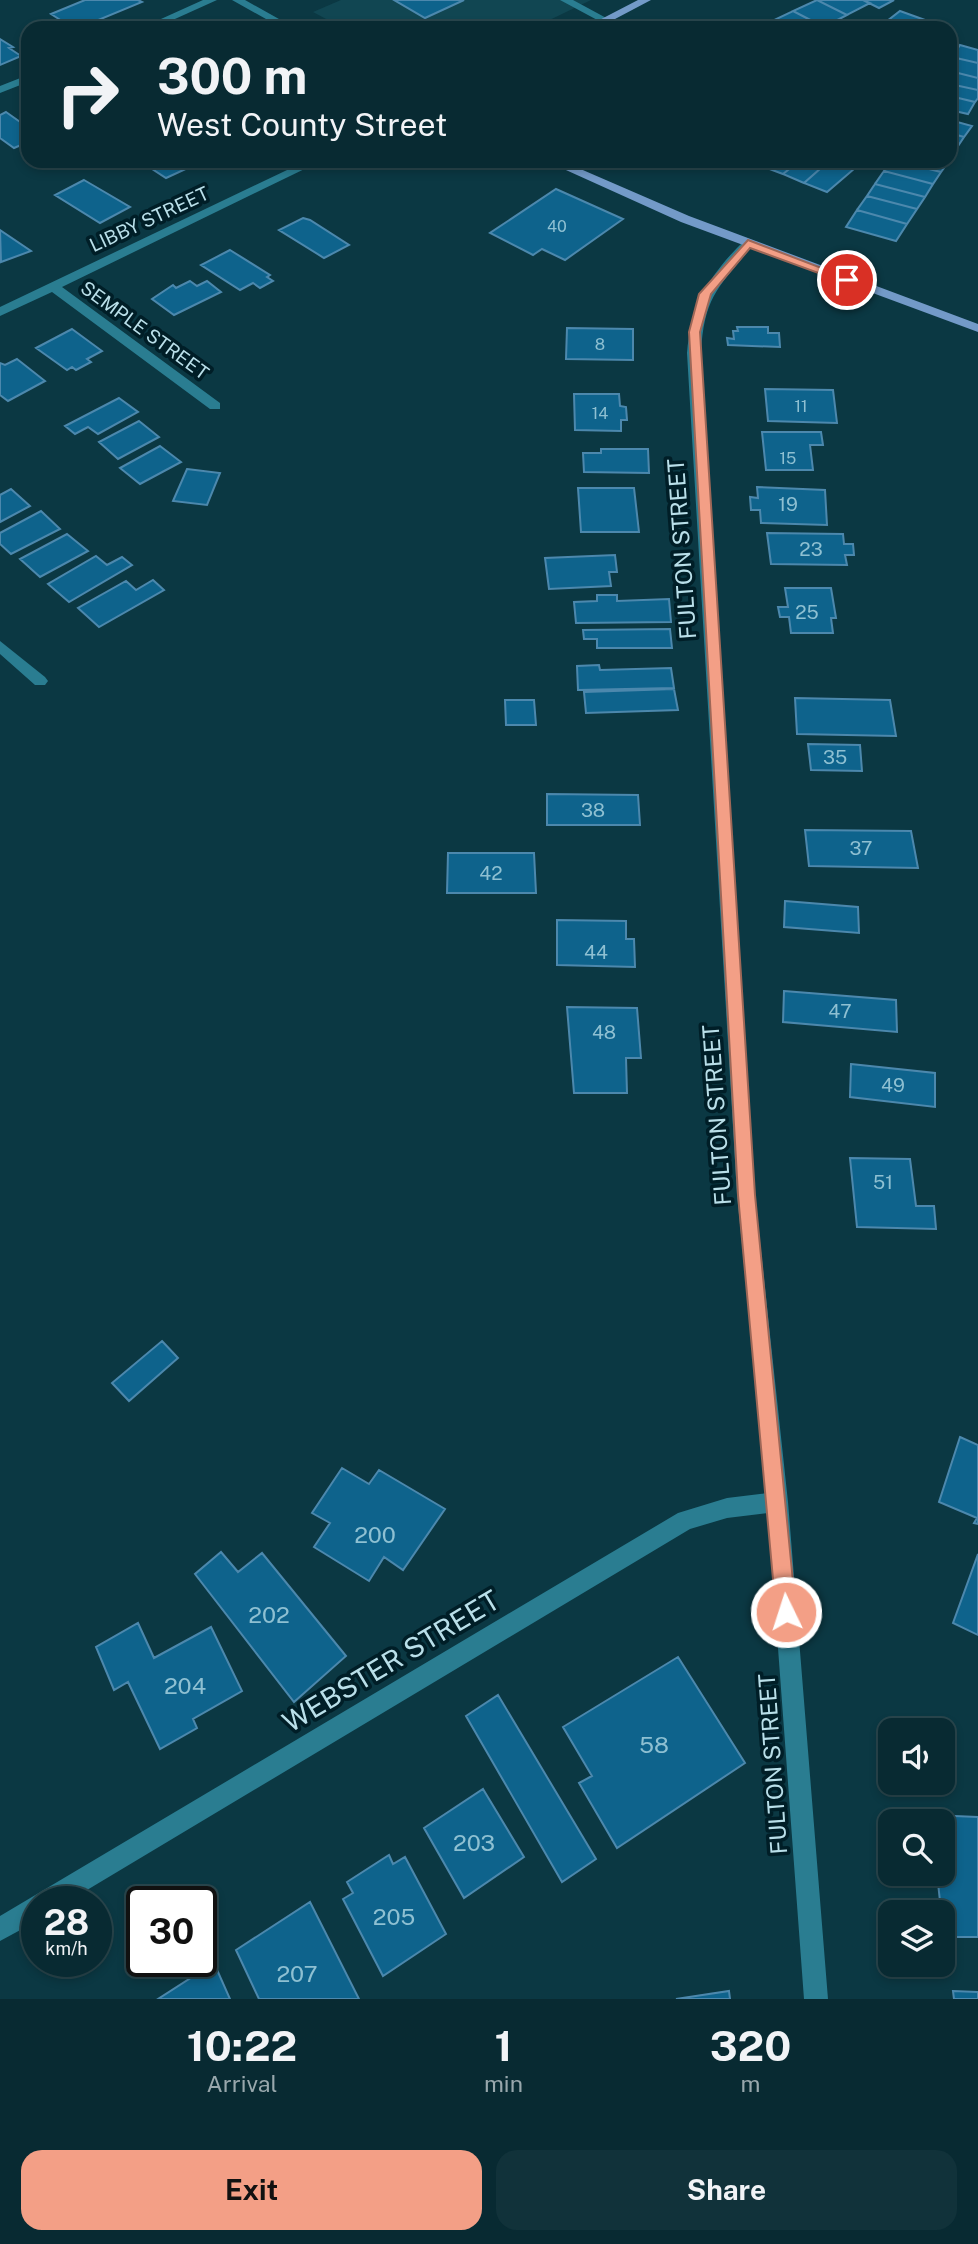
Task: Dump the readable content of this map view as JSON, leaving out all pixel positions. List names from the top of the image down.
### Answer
{
  "streets": {
    "street": [
      "LIBBY STREET",
      "SEMPLE STREET",
      "FULTON STREET",
      "WEBSTER STREET"
    ]
  },
  "crossings": [
    ["LIBBY STREET", "SEMPLE STREET"],
    ["FULTON STREET", "WEBSTER STREET"]
  ],
  "house_numbers": [
    "40",
    "8",
    "11",
    "14",
    "15",
    "19",
    "23",
    "25",
    "35",
    "38",
    "37",
    "42",
    "44",
    "47",
    "48",
    "49",
    "51",
    "200",
    "202",
    "204",
    "58",
    "203",
    "205",
    "207"
  ],
  "page": {
    "turn": ["300 m", "West County Street"],
    "speed": "28 km/h",
    "limit": "30",
    "eta": [
      "10:22",
      "Arrival",
      "1",
      "min",
      "320",
      "m"
    ],
    "buttons": ["Exit", "Share"]
  }
}
